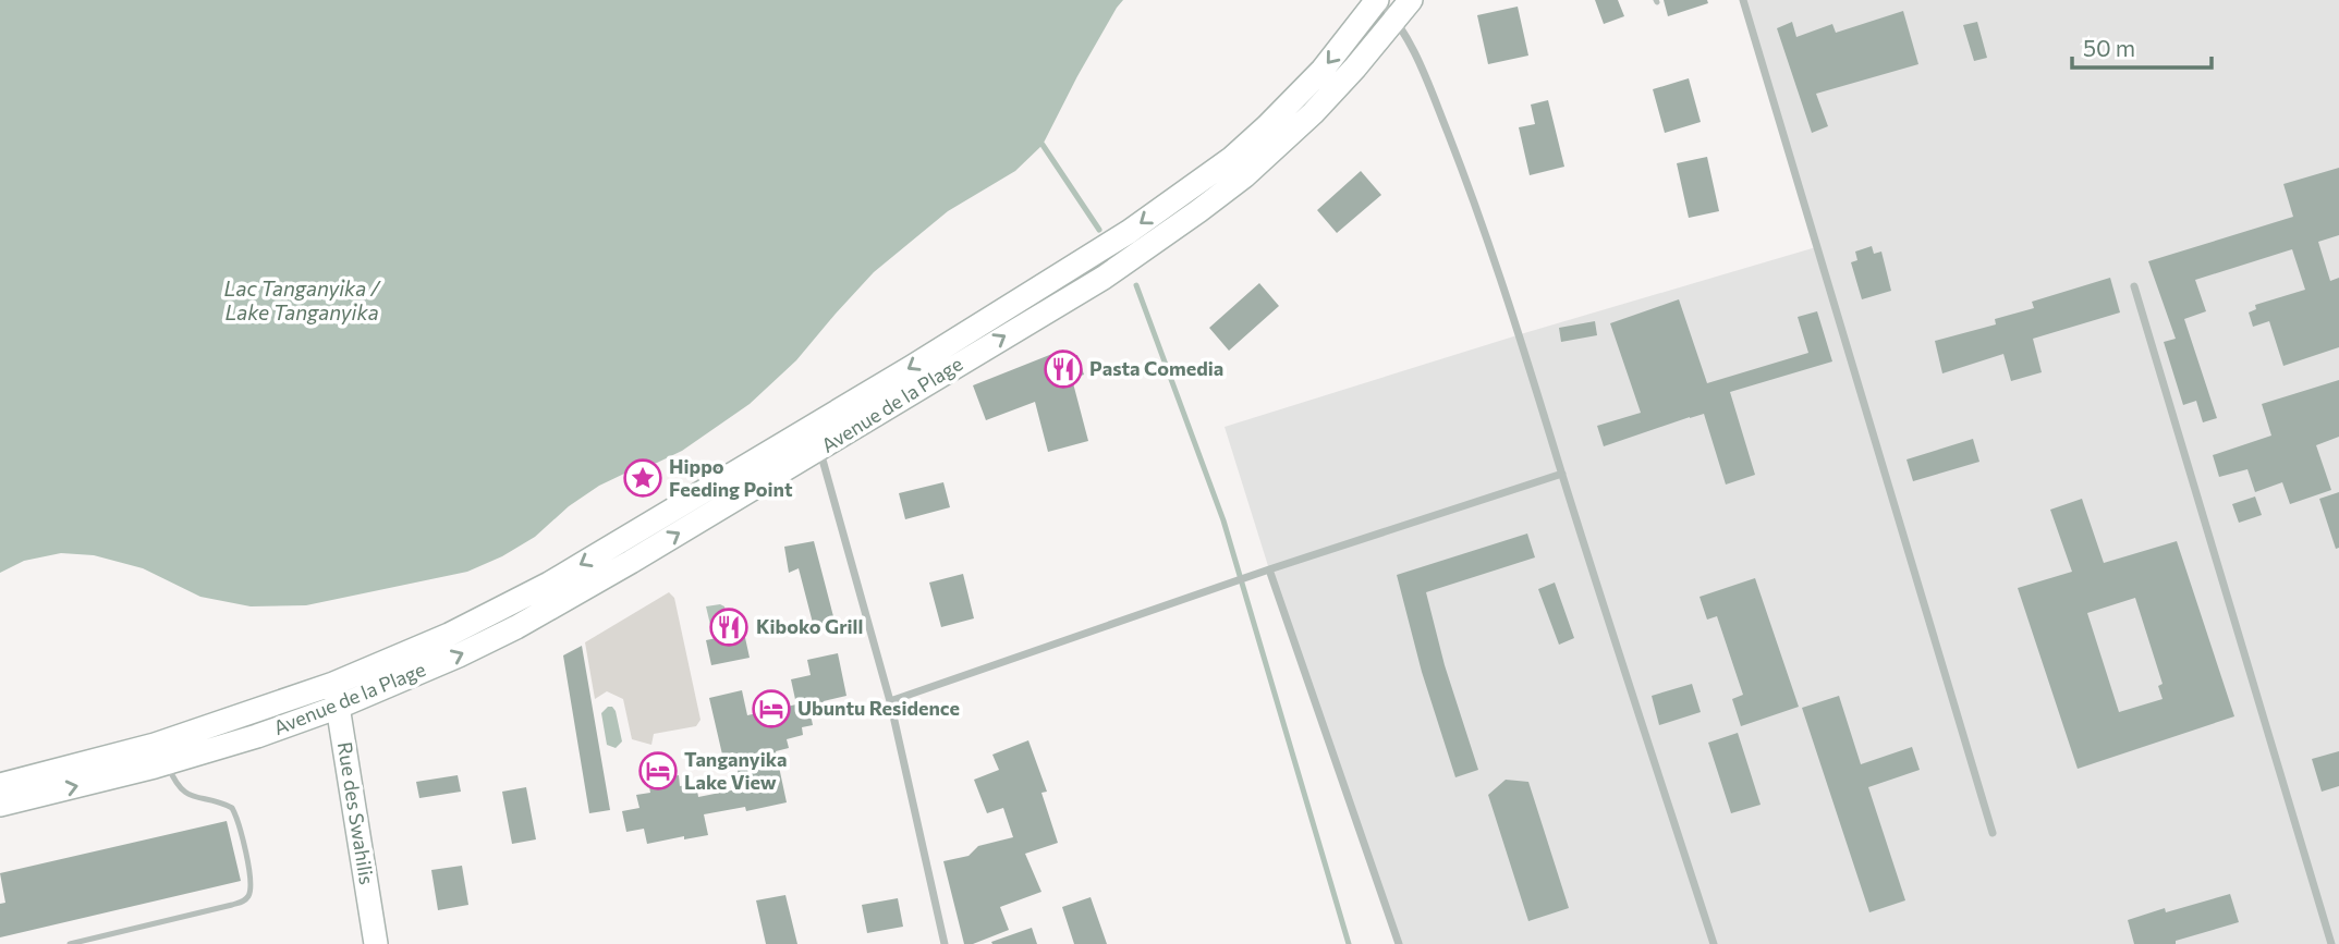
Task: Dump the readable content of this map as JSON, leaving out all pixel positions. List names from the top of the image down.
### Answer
{
  "streets": {
    "main road": ["Avenue de la Plage", "Rue des Swahilis"]
  },
  "crossings": [
    ["Avenue de la Plage", "Rue des Swahilis"]
  ],
  "water": ["Lac Tanganyika / Lake Tanganyika"],
  "places": {
    "restaurant": ["Pasta Comedia", "Kiboko Grill"],
    "place": ["Hippo Feeding Point"],
    "hotel": ["Ubuntu Residence", "Tanganyika Lake View"]
  },
  "scale_bar": "50 m"
}
